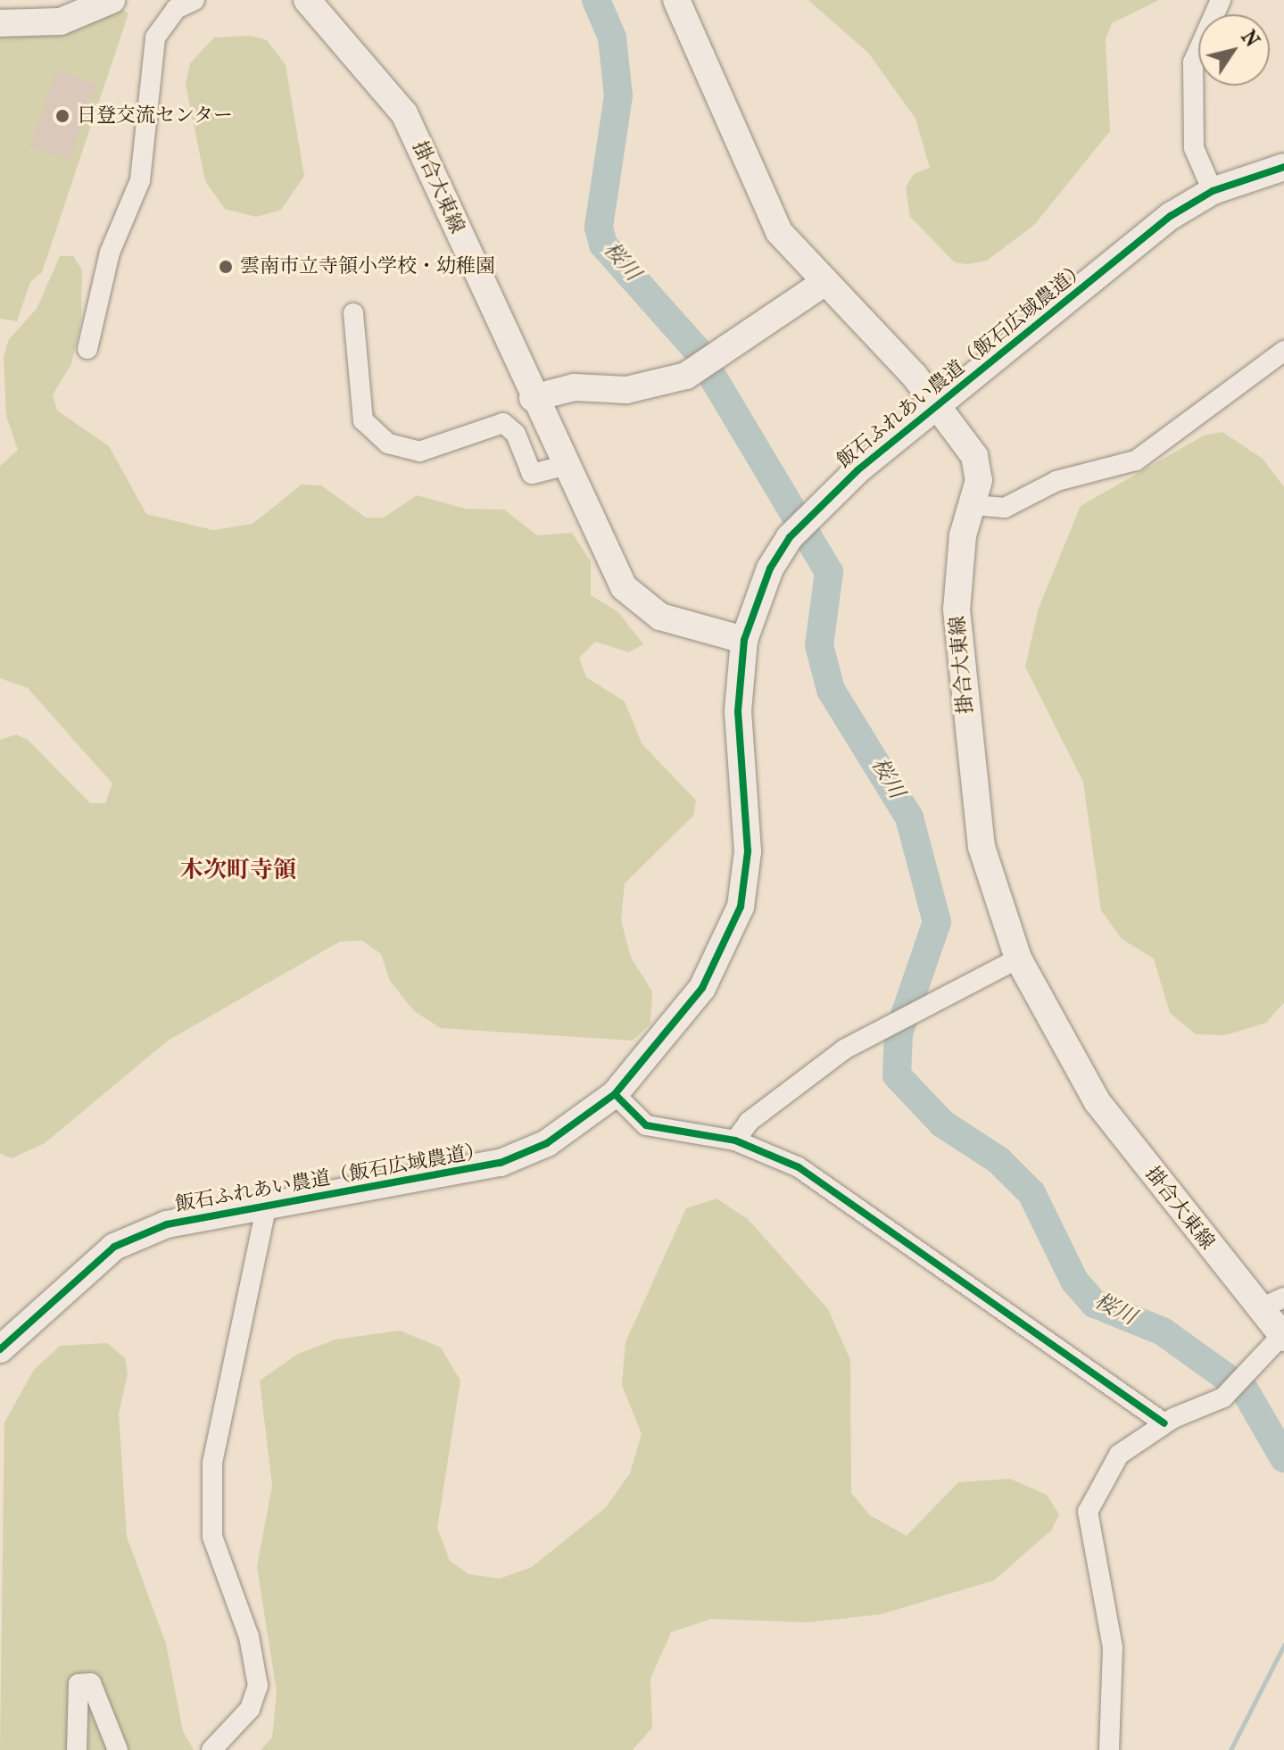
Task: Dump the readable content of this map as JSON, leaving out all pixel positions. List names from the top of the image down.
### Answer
{
  "streets": {
    "main road": ["掛合大東線", "飯石ふれあい農道（飯石広域農道）"]
  },
  "crossings": [
    ["掛合大東線", "飯石ふれあい農道（飯石広域農道）"]
  ],
  "districts": ["木次町寺領"],
  "water": ["桜川"],
  "places": ["日登交流センター", "雲南市立寺領小学校・幼稚園"],
  "north": "top right"
}
